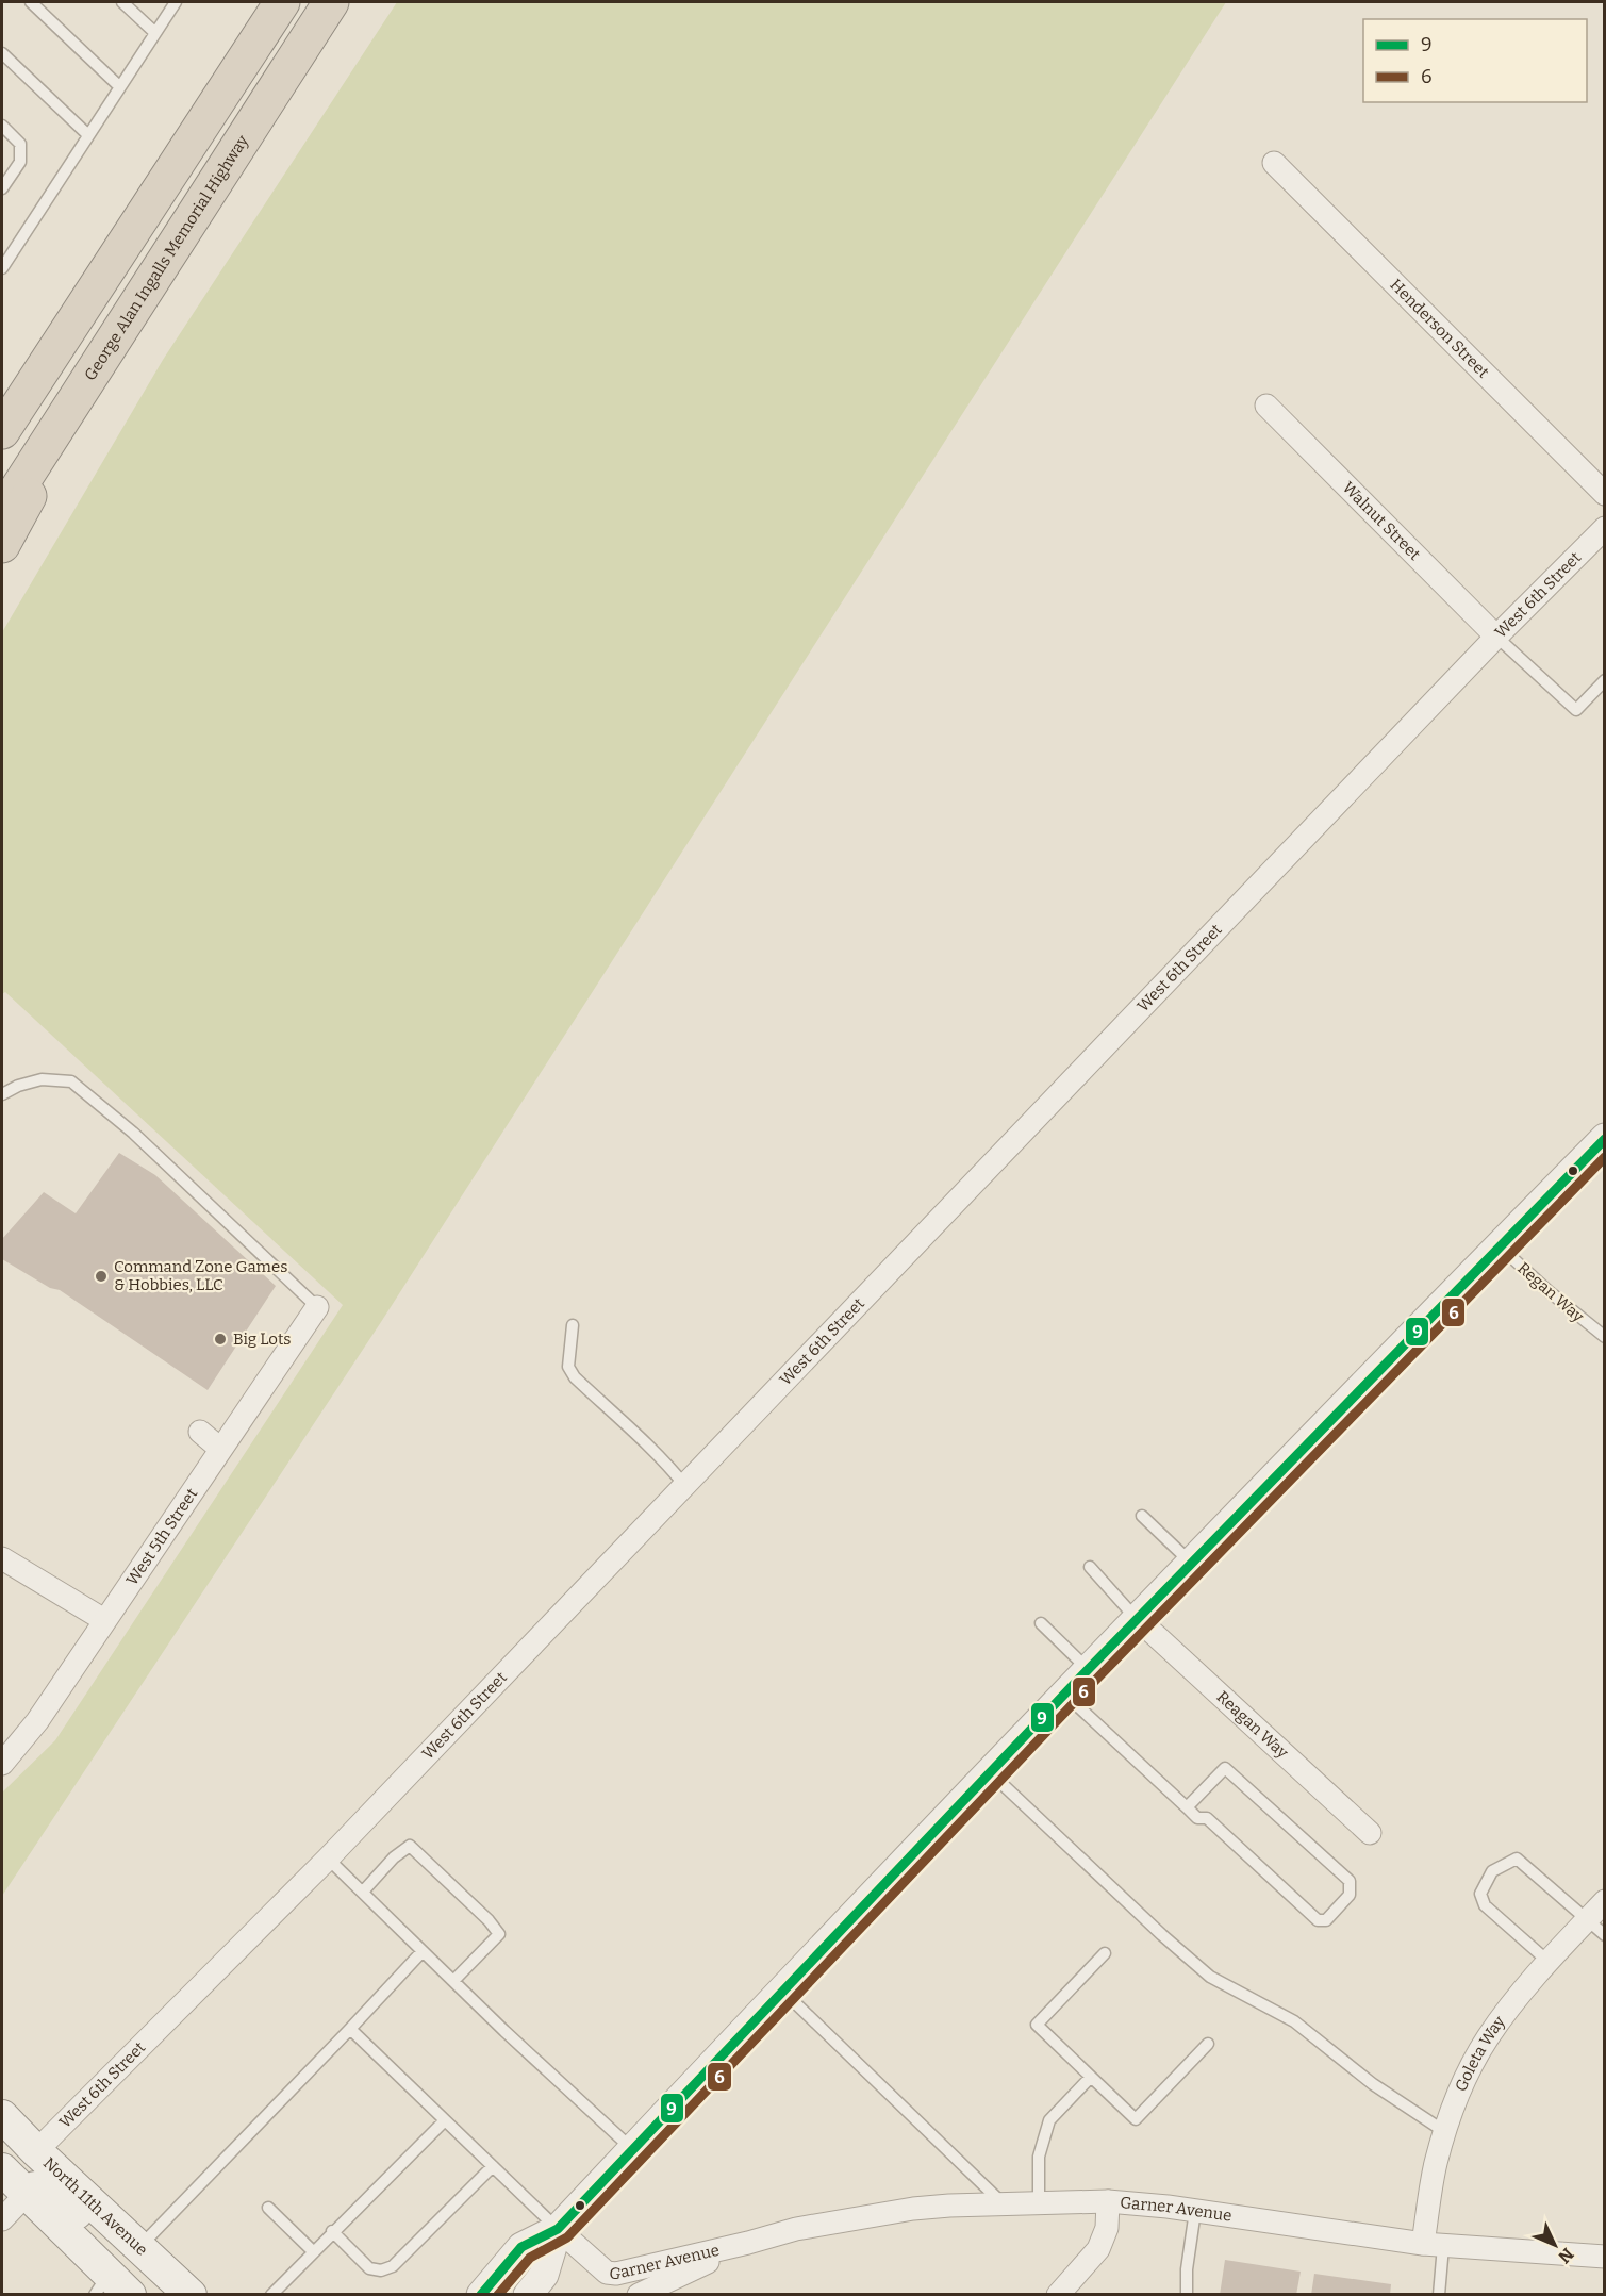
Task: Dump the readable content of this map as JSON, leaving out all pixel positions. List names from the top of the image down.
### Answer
{
  "streets": {
    "highway": ["George Alan Ingalls Memorial Highway"],
    "main road": ["North 11th Avenue"],
    "street": [
      "Henderson Street",
      "Walnut Street",
      "West 6th Street",
      "West 5th Street",
      "Reagan Way",
      "Goleta Way",
      "Garner Avenue"
    ],
    "lane": ["Regan Way"]
  },
  "crossings": [
    ["Walnut Street", "West 6th Street"],
    ["West 6th Street", "North 11th Avenue"],
    ["Goleta Way", "Garner Avenue"]
  ],
  "places": ["Command Zone Games & Hobbies, LLC", "Big Lots"],
  "lines": ["transit line 9", "transit line 6"],
  "legend": ["9", "6"],
  "north": "bottom right"
}
